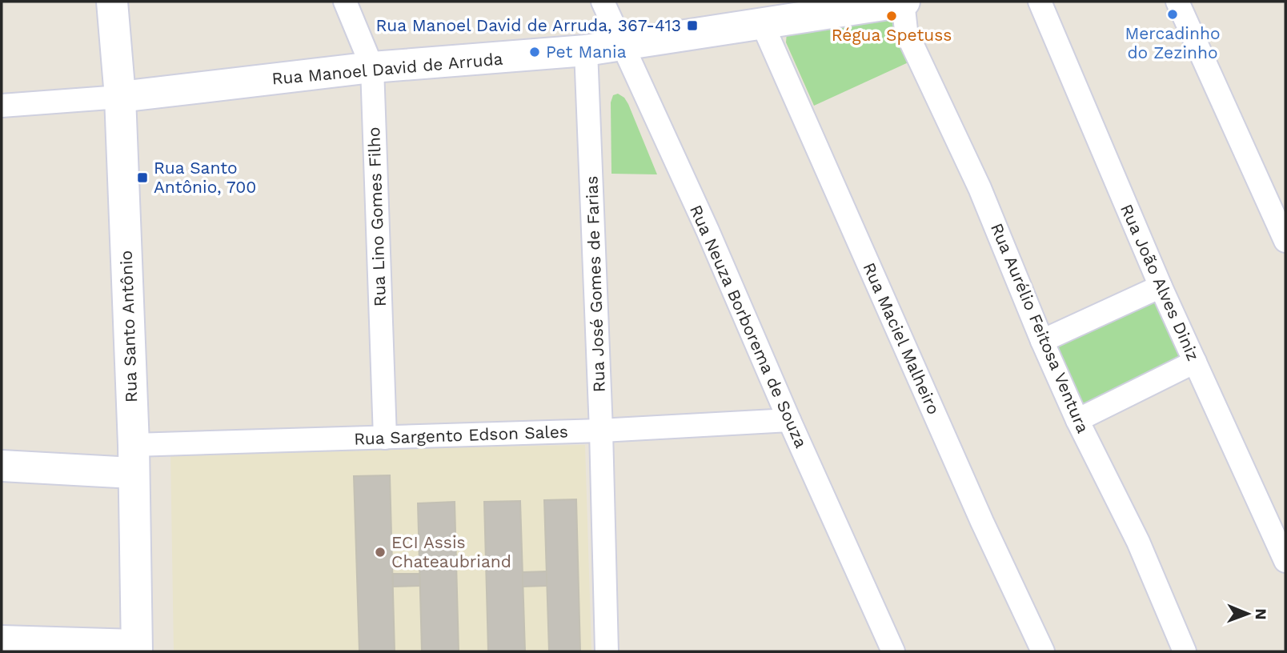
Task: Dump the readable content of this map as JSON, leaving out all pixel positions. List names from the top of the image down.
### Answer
{
  "streets": {
    "main road": ["Rua Manoel David de Arruda", "Rua Santo Antônio", "Rua Sargento Edson Sales"],
    "street": [
      "Rua Lino Gomes Filho",
      "Rua João Alves Diniz",
      "Rua José Gomes de Farias",
      "Rua Neuza Borborema de Souza",
      "Rua Aurélio Feitosa Ventura",
      "Rua Maciel Malheiro"
    ]
  },
  "crossings": [
    ["Rua Manoel David de Arruda", "Rua Lino Gomes Filho"],
    ["Rua Manoel David de Arruda", "Rua José Gomes de Farias"],
    ["Rua Manoel David de Arruda", "Rua Santo Antônio"],
    ["Rua Manoel David de Arruda", "Rua Neuza Borborema de Souza"],
    ["Rua Manoel David de Arruda", "Rua Aurélio Feitosa Ventura"],
    ["Rua Manoel David de Arruda", "Rua Maciel Malheiro"],
    ["Rua Lino Gomes Filho", "Rua Sargento Edson Sales"],
    ["Rua José Gomes de Farias", "Rua Sargento Edson Sales"],
    ["Rua Santo Antônio", "Rua Sargento Edson Sales"],
    ["Rua Neuza Borborema de Souza", "Rua Sargento Edson Sales"]
  ],
  "places": {
    "other": [
      "Mercadinho do Zezinho",
      "Régua Spetuss",
      "Pet Mania",
      "ECI Assis Chateaubriand"
    ],
    "transit": ["Rua Manoel David de Arruda, 367-413", "Rua Santo Antônio, 700"]
  },
  "north": "right"
}
